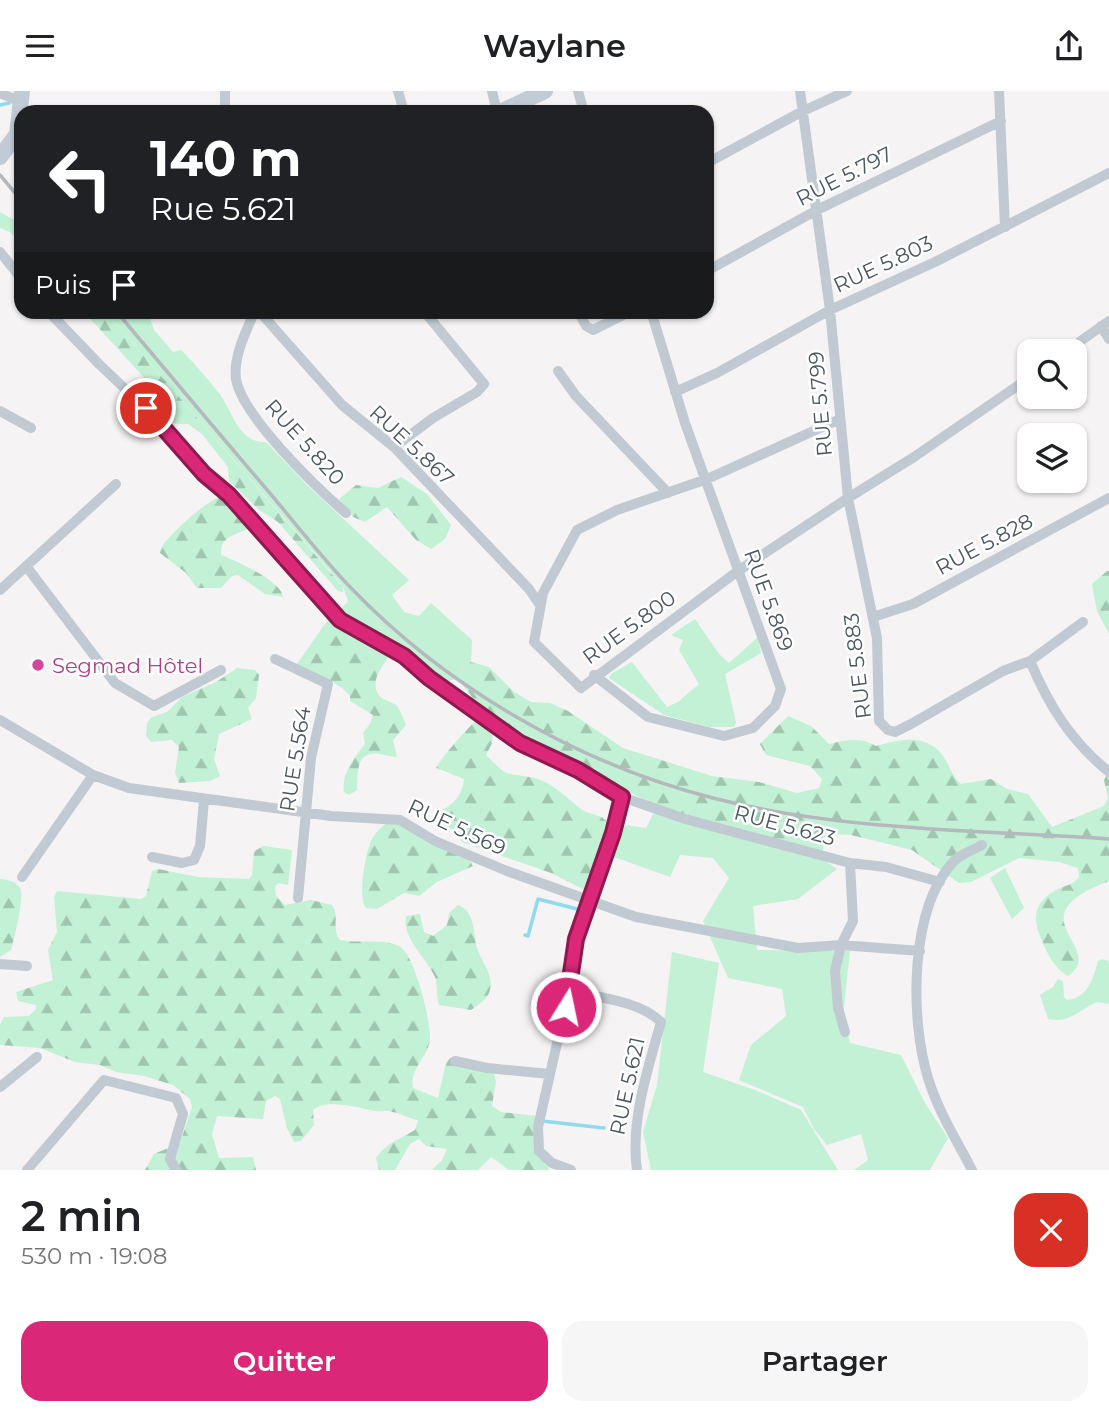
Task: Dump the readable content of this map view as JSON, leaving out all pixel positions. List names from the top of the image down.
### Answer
{
  "streets": {
    "street": [
      "RUE 5.797",
      "RUE 5.803",
      "RUE 5.799",
      "RUE 5.820",
      "RUE 5.867",
      "RUE 5.828",
      "RUE 5.869",
      "RUE 5.800",
      "RUE 5.883",
      "RUE 5.564",
      "RUE 5.623",
      "RUE 5.569",
      "RUE 5.621"
    ]
  },
  "crossings": [
    ["RUE 5.797", "RUE 5.799"],
    ["RUE 5.803", "RUE 5.799"],
    ["RUE 5.803", "RUE 5.869"],
    ["RUE 5.799", "RUE 5.800"],
    ["RUE 5.799", "RUE 5.883"],
    ["RUE 5.867", "RUE 5.800"],
    ["RUE 5.828", "RUE 5.883"],
    ["RUE 5.869", "RUE 5.800"],
    ["RUE 5.800", "RUE 5.883"],
    ["RUE 5.564", "RUE 5.569"]
  ],
  "places": ["Segmad Hôtel"],
  "page": {
    "header": "Waylane",
    "turn": ["140 m", "Rue 5.621"],
    "then": "Puis",
    "heading": ["2 min", "530 m · 19:08"],
    "buttons": ["Quitter", "Partager"]
  }
}
